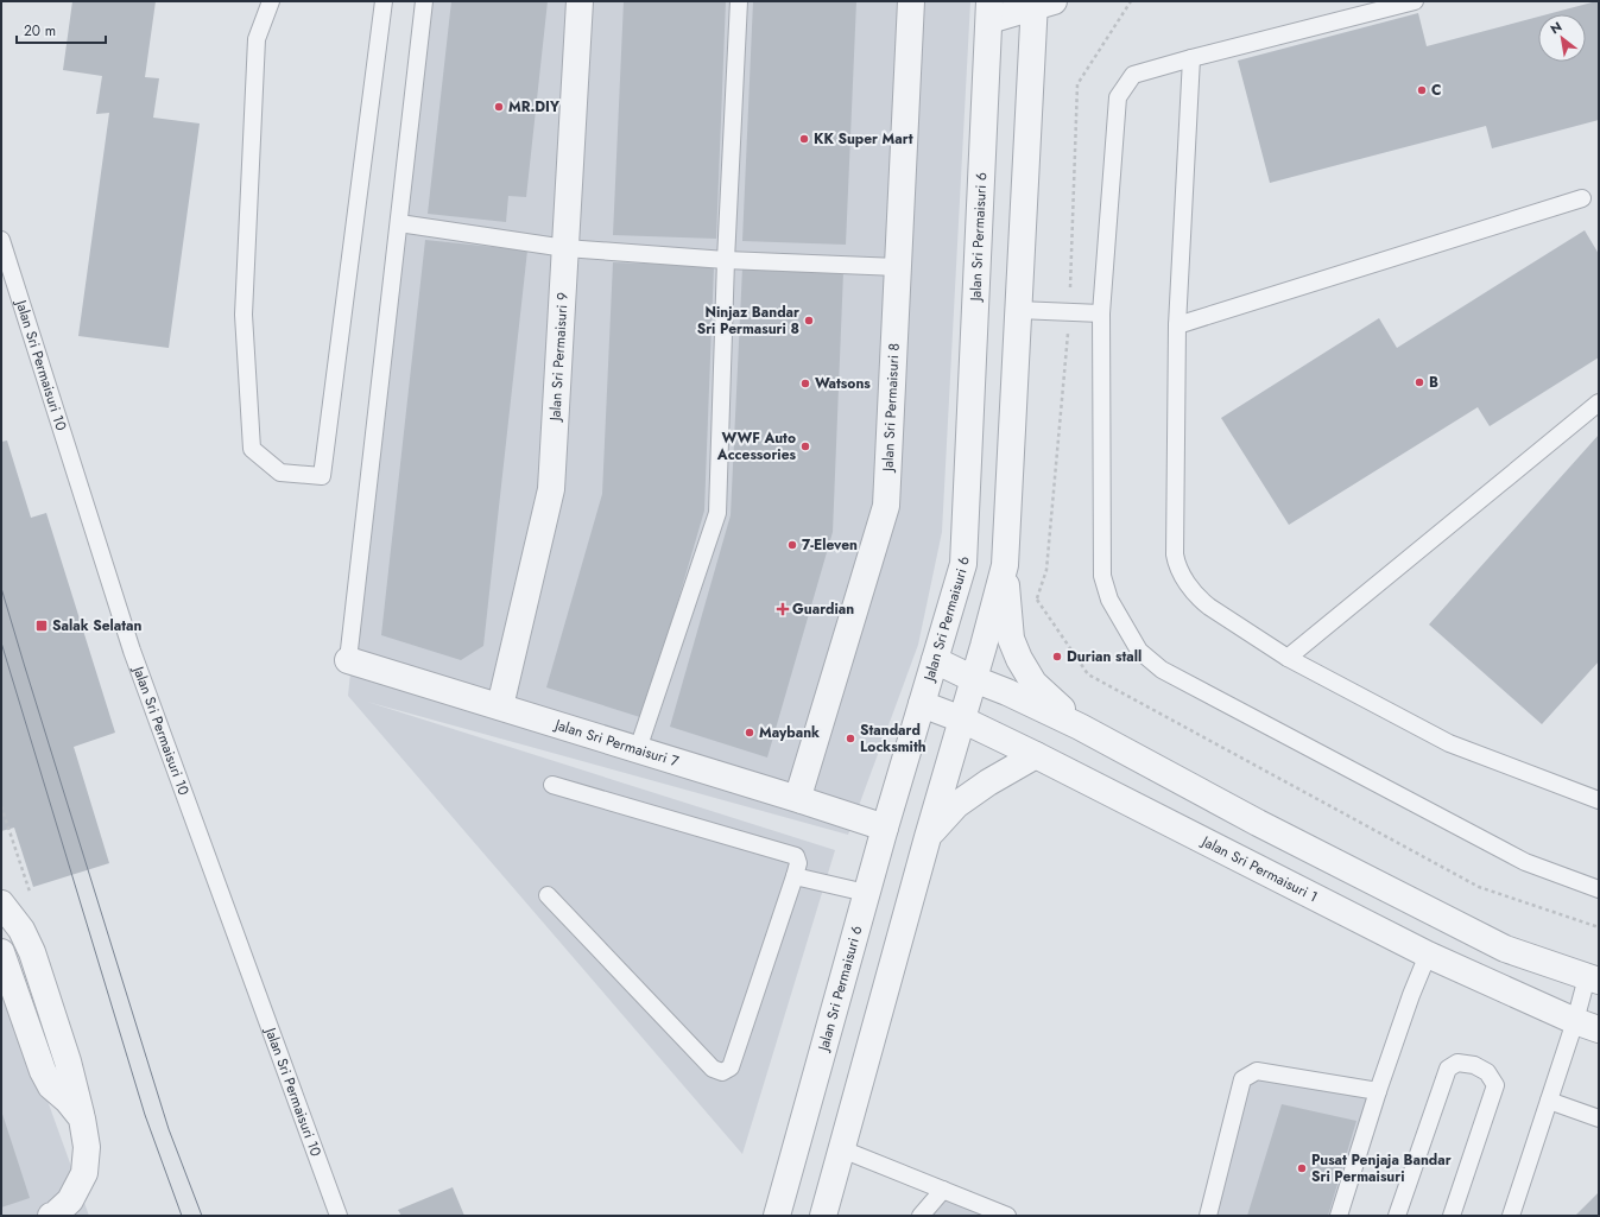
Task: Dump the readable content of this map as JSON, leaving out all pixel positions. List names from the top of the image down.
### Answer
{
  "streets": {
    "street": [
      "Jalan Sri Permaisuri 6",
      "Jalan Sri Permaisuri 9",
      "Jalan Sri Permaisuri 8",
      "Jalan Sri Permaisuri 7",
      "Jalan Sri Permaisuri 1"
    ],
    "lane": ["Jalan Sri Permaisuri 10"]
  },
  "crossings": [
    ["Jalan Sri Permaisuri 6", "Jalan Sri Permaisuri 7"],
    ["Jalan Sri Permaisuri 6", "Jalan Sri Permaisuri 1"],
    ["Jalan Sri Permaisuri 9", "Jalan Sri Permaisuri 7"],
    ["Jalan Sri Permaisuri 8", "Jalan Sri Permaisuri 7"]
  ],
  "places": {
    "other": [
      "C",
      "MR.DIY",
      "KK Super Mart",
      "Ninjaz Bandar Sri Permasuri 8",
      "B",
      "Watsons",
      "WWF Auto Accessories",
      "7-Eleven",
      "Durian stall",
      "Maybank",
      "Standard Locksmith",
      "Pusat Penjaja Bandar Sri Permaisuri"
    ],
    "health": ["Guardian"],
    "transit": ["Salak Selatan"]
  },
  "scale_bar": "20 m",
  "north": "top left"
}
